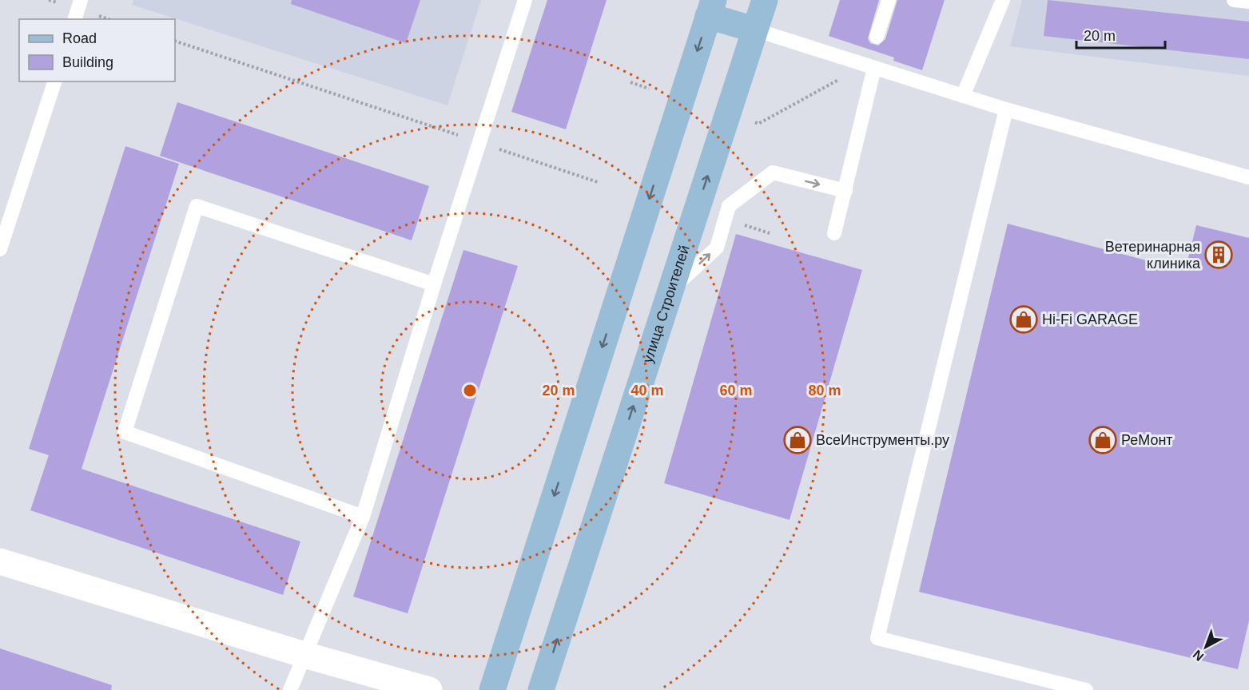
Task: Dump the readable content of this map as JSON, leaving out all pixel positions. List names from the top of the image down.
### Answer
{
  "streets": {
    "main road": ["улица Строителей"]
  },
  "places": {
    "building": ["Ветеринарная клиника"],
    "shop": ["Hi-Fi GARAGE", "ВсеИнструменты.ру", "РеМонт"]
  },
  "legend": ["Road", "Building"],
  "scale_bar": "20 m",
  "north": "bottom left",
  "rings": [
    "20 m",
    "40 m",
    "60 m",
    "80 m"
  ]
}
